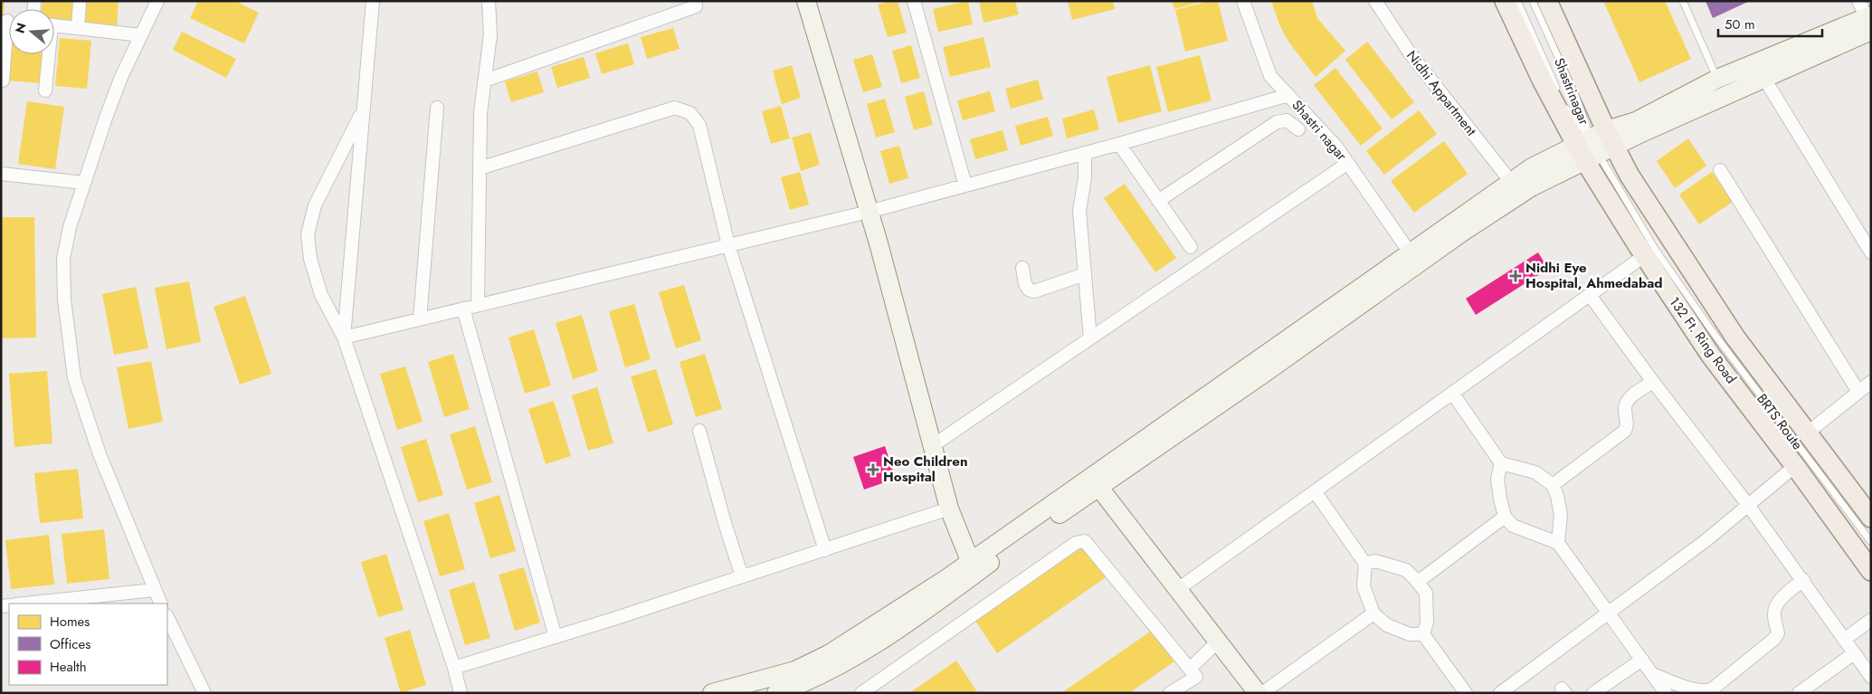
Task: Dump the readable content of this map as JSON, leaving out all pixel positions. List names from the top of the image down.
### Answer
{
  "streets": {
    "main road": ["132 Ft. Ring Road"],
    "street": ["Nidhi Appartment", "Shastri nagar"],
    "lane": ["Shastrinagar", "BRTS Route"]
  },
  "crossings": [
    ["Shastrinagar", "132 Ft. Ring Road"],
    ["Shastrinagar", "BRTS Route"],
    ["132 Ft. Ring Road", "BRTS Route"]
  ],
  "places": {
    "health": ["Nidhi Eye Hospital, Ahmedabad", "Neo Children Hospital"]
  },
  "legend": ["Homes", "Offices", "Health"],
  "scale_bar": "50 m",
  "north": "left"
}
